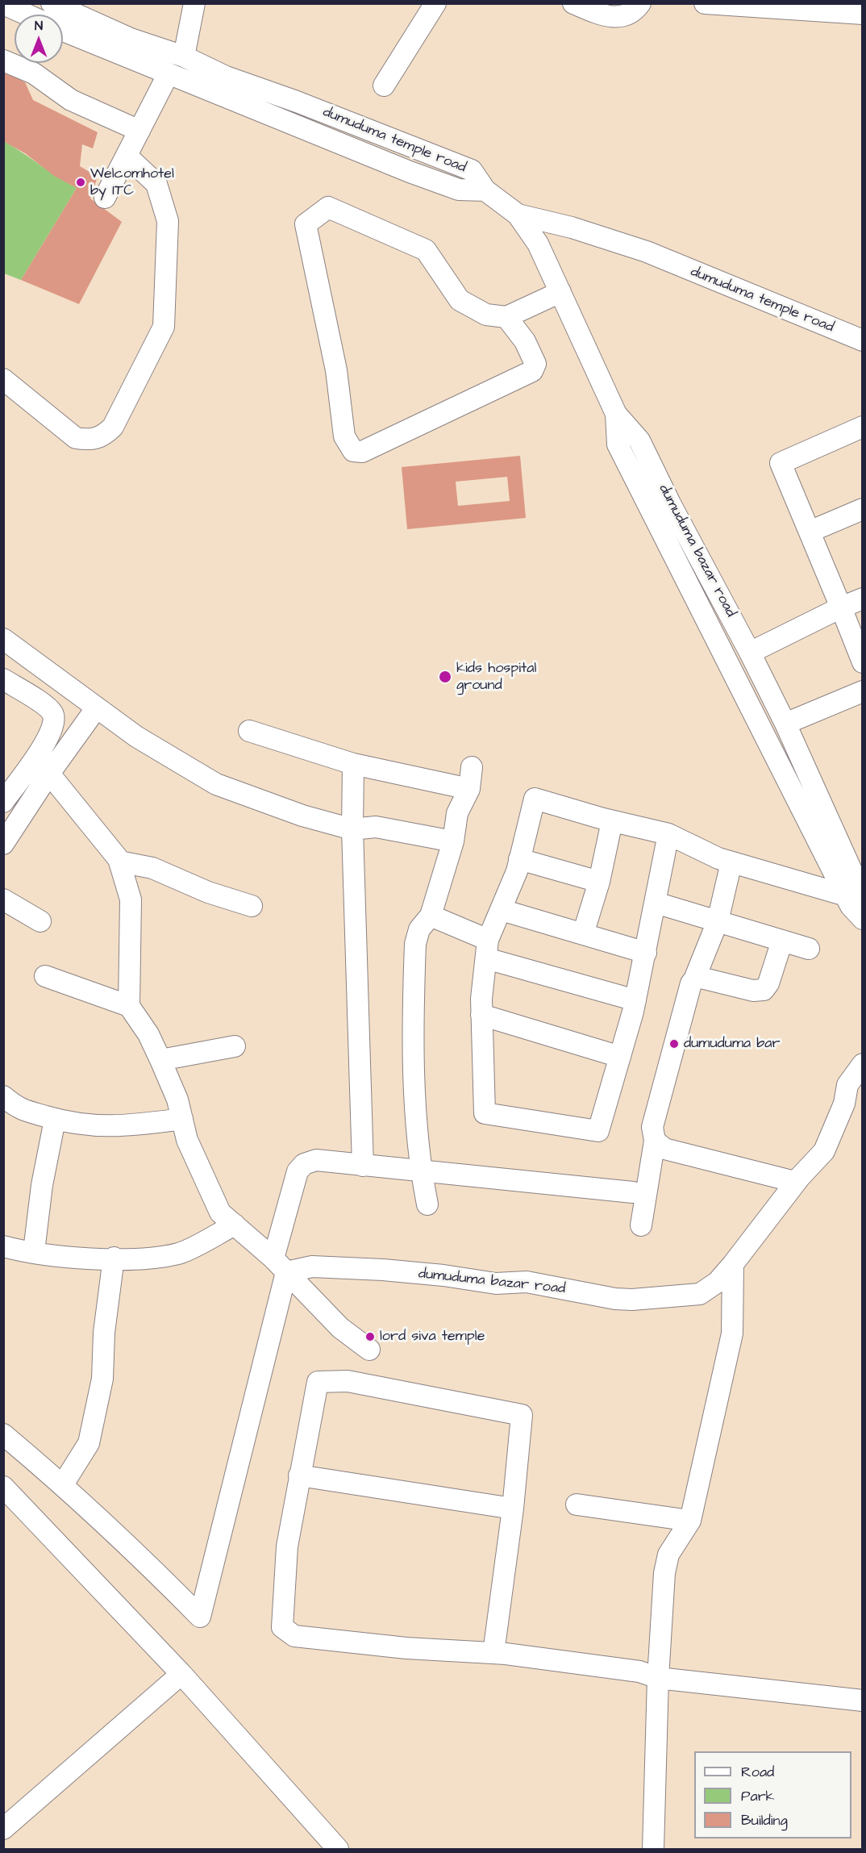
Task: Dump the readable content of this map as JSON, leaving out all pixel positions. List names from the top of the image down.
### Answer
{
  "streets": {
    "street": ["dumuduma temple road", "dumuduma bazar road"]
  },
  "crossings": [
    ["dumuduma temple road", "dumuduma bazar road"]
  ],
  "places": [
    "Welcomhotel by ITC",
    "kids hospital ground",
    "dumuduma bar",
    "lord siva temple"
  ],
  "legend": ["Road", "Park", "Building"],
  "north": "top"
}
